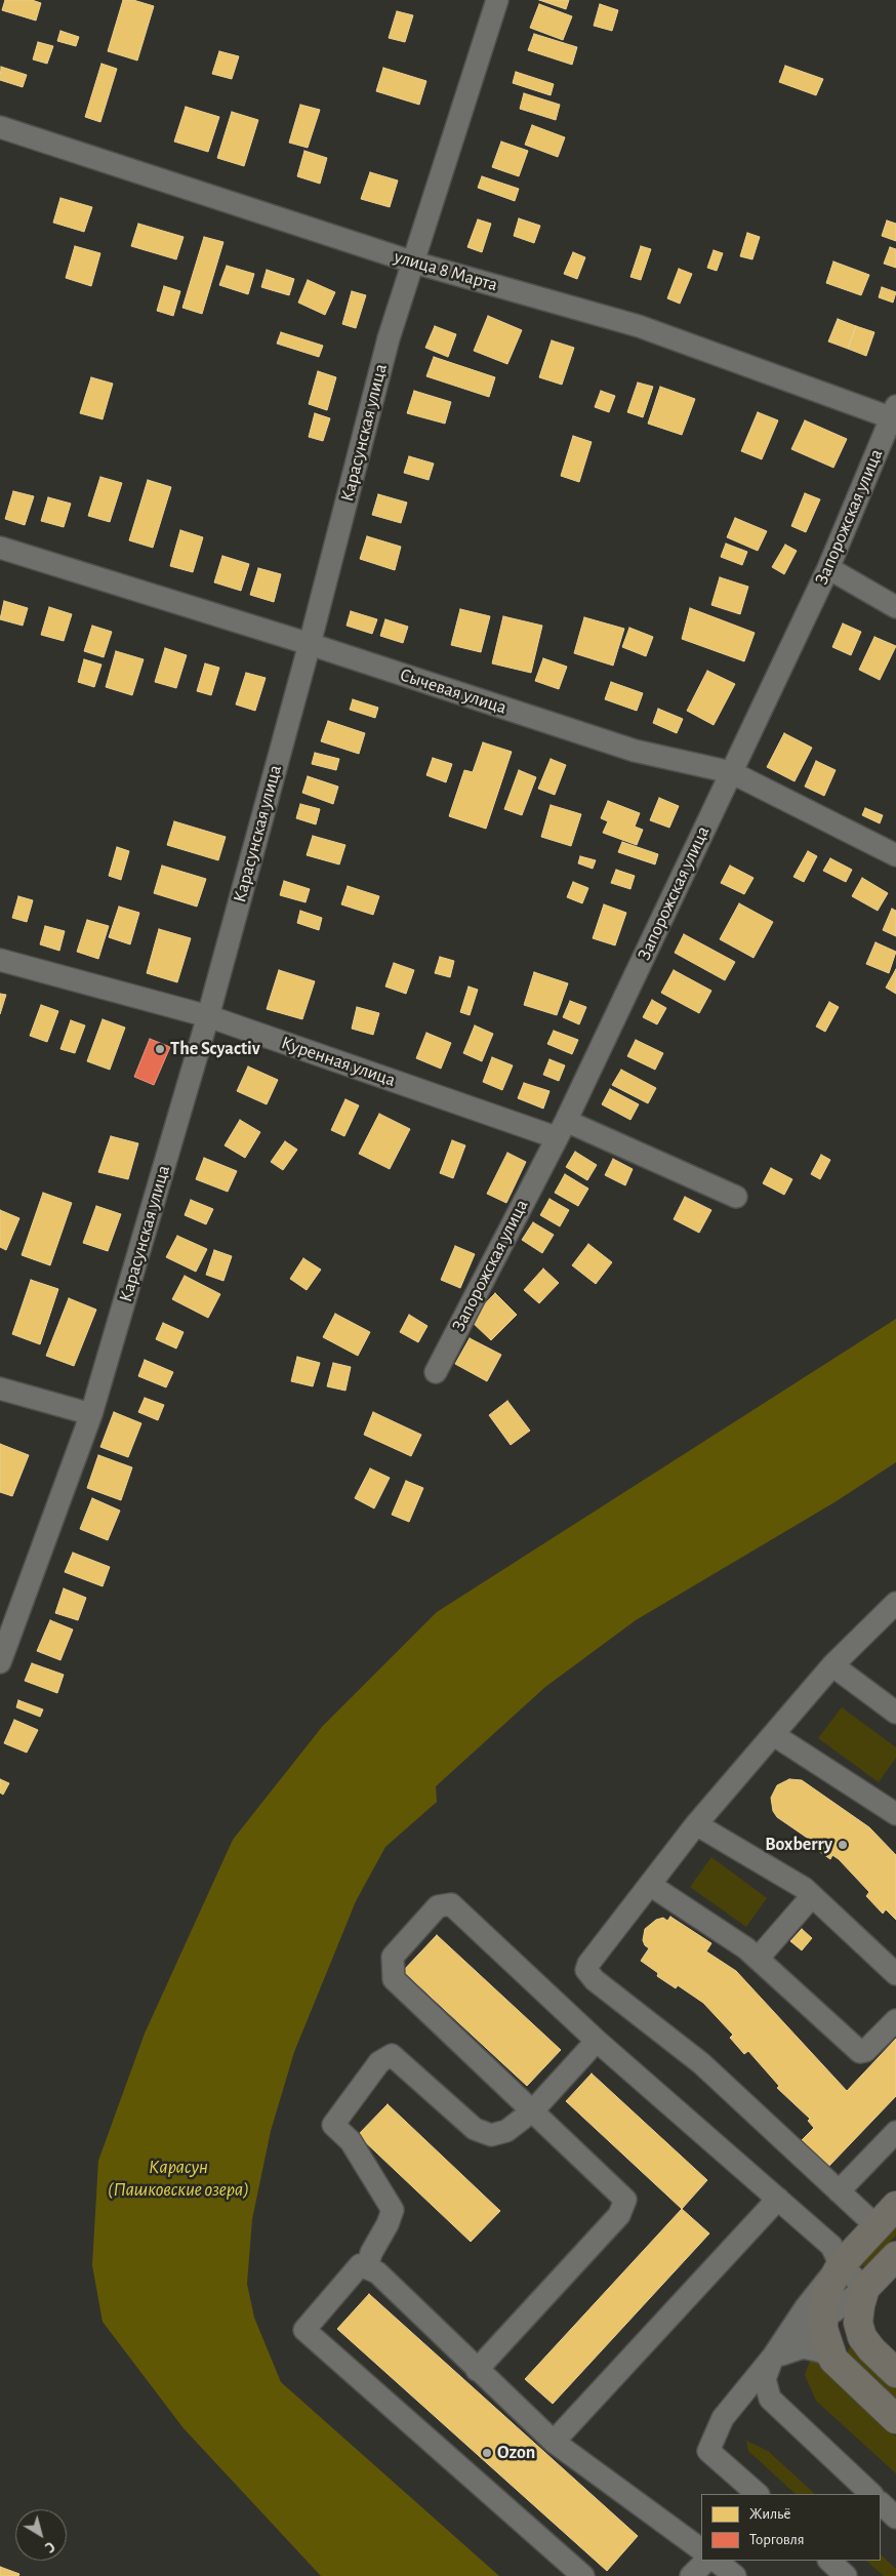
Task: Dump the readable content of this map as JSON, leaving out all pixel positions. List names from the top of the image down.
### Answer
{
  "streets": {
    "street": [
      "улица 8 Марта",
      "Карасунская улица",
      "Запорожская улица",
      "Сычевая улица",
      "Куренная улица"
    ]
  },
  "crossings": [
    ["улица 8 Марта", "Карасунская улица"],
    ["улица 8 Марта", "Запорожская улица"],
    ["Карасунская улица", "Сычевая улица"],
    ["Карасунская улица", "Куренная улица"],
    ["Запорожская улица", "Сычевая улица"],
    ["Запорожская улица", "Куренная улица"]
  ],
  "water": ["Карасун (Пашковские озера)"],
  "places": ["The Scyactiv", "Boxberry", "Ozon"],
  "legend": ["Жильё", "Торговля"],
  "north": "bottom right"
}
